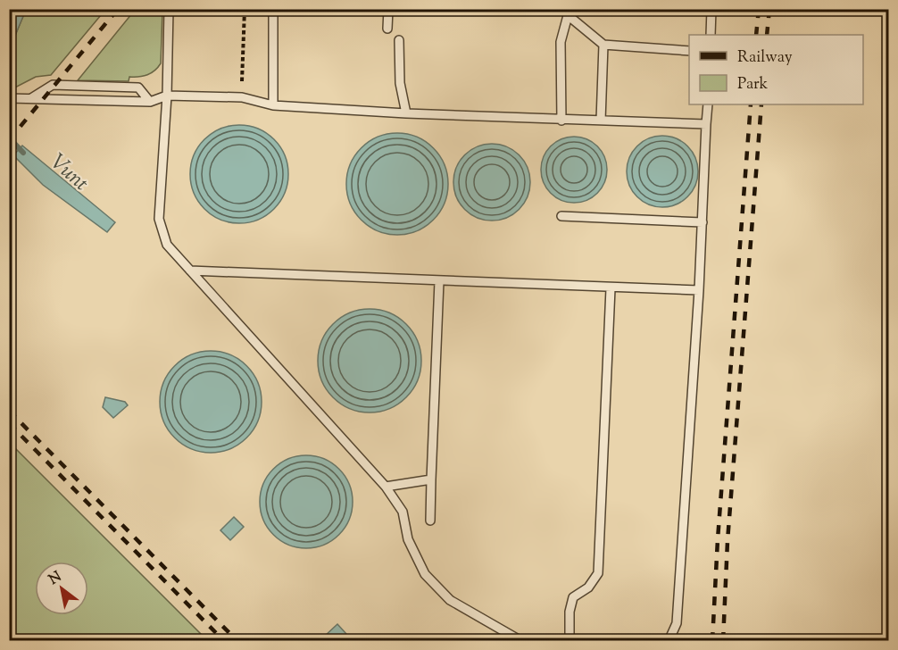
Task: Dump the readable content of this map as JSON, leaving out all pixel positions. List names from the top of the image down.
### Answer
{
  "water": ["Vunt"],
  "legend": ["Railway", "Park"],
  "north": "top left"
}
